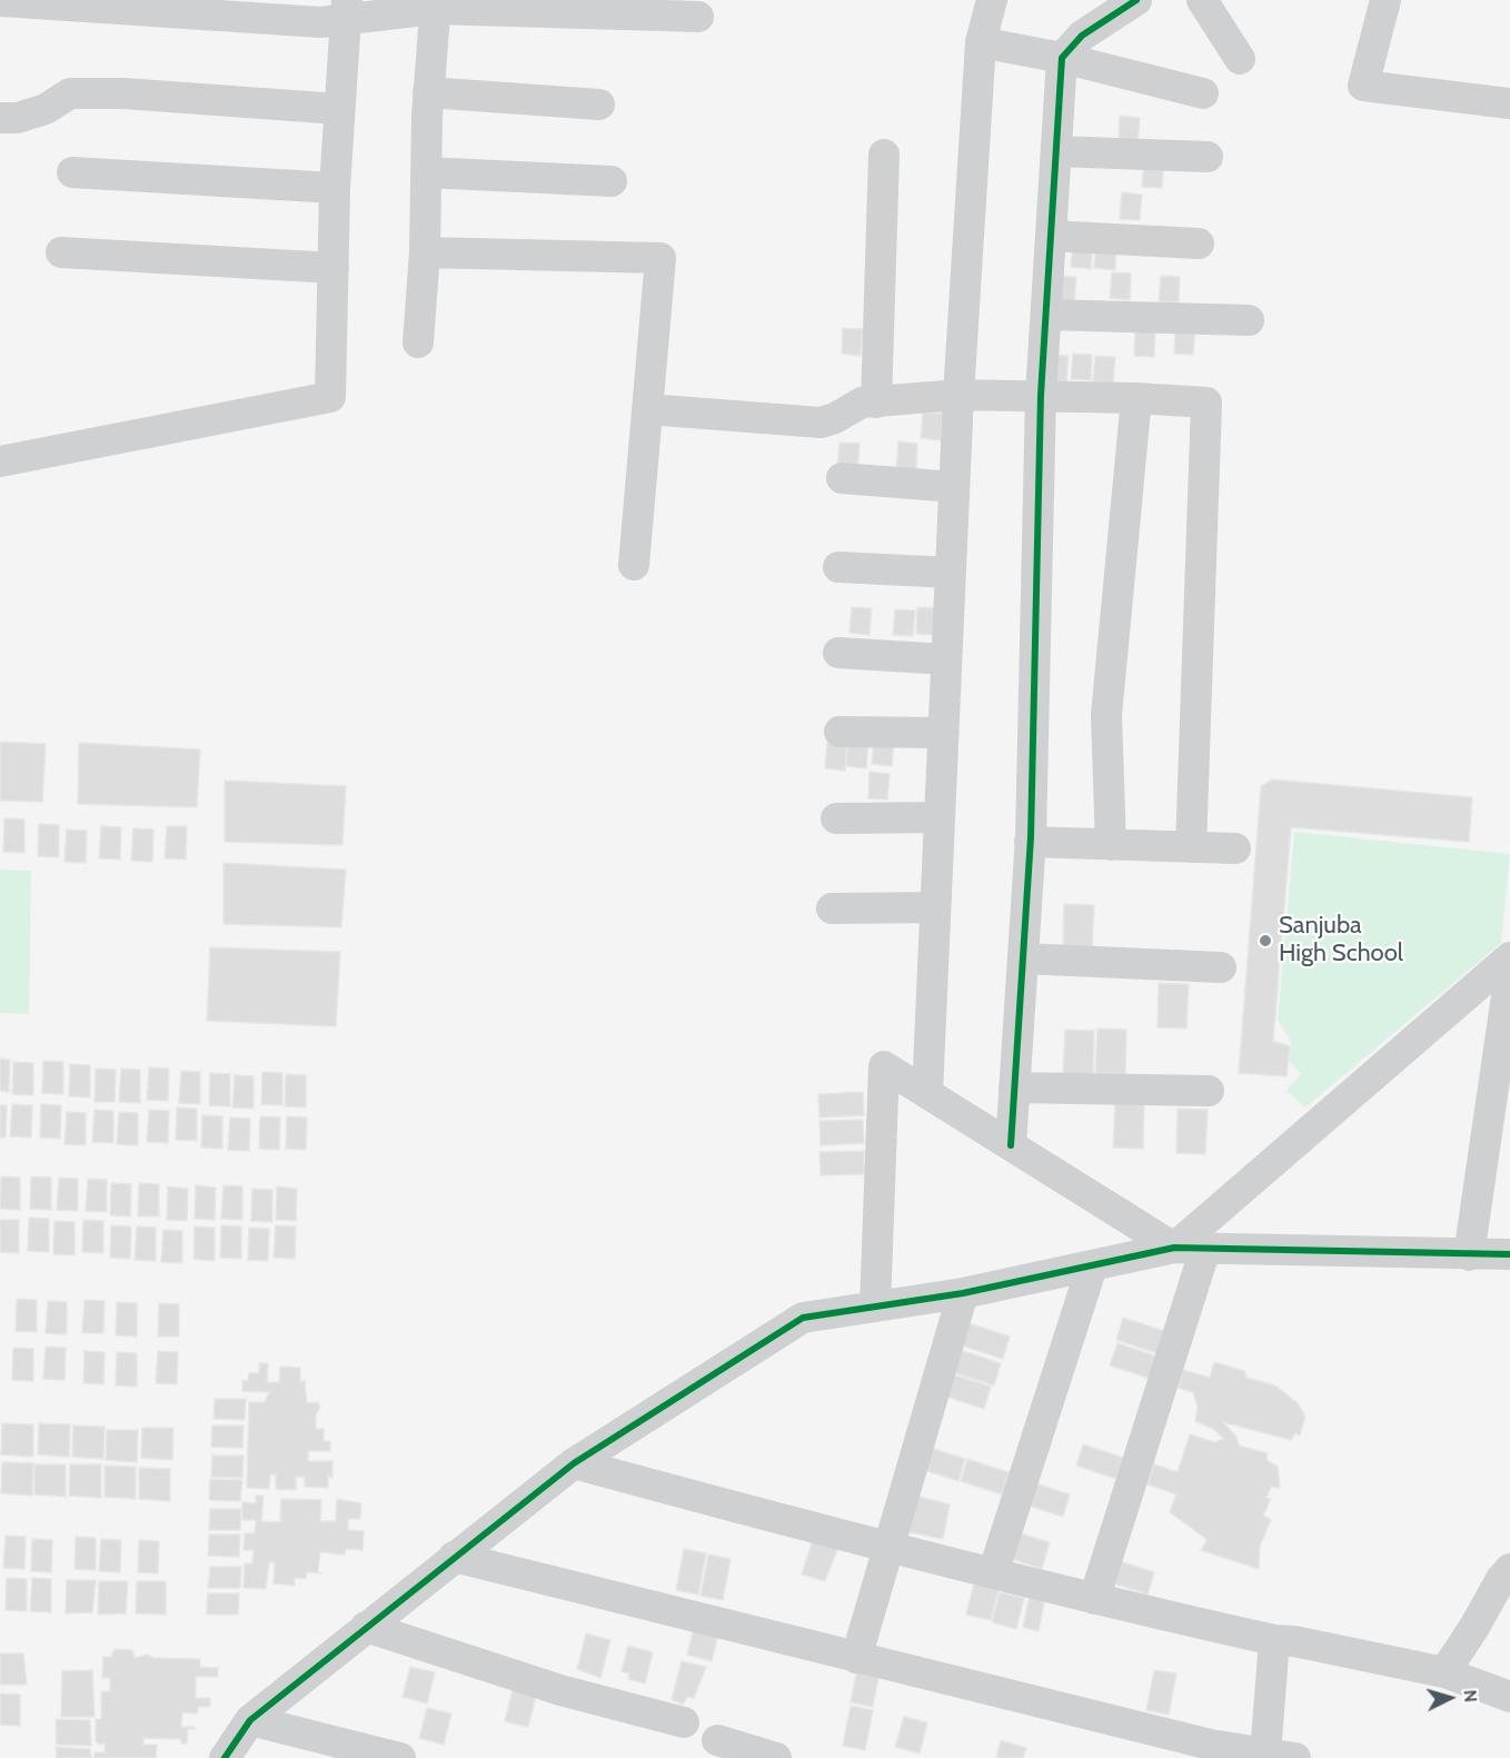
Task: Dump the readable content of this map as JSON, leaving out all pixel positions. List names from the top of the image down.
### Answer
{
  "places": ["Sanjuba High School"],
  "north": "right"
}
